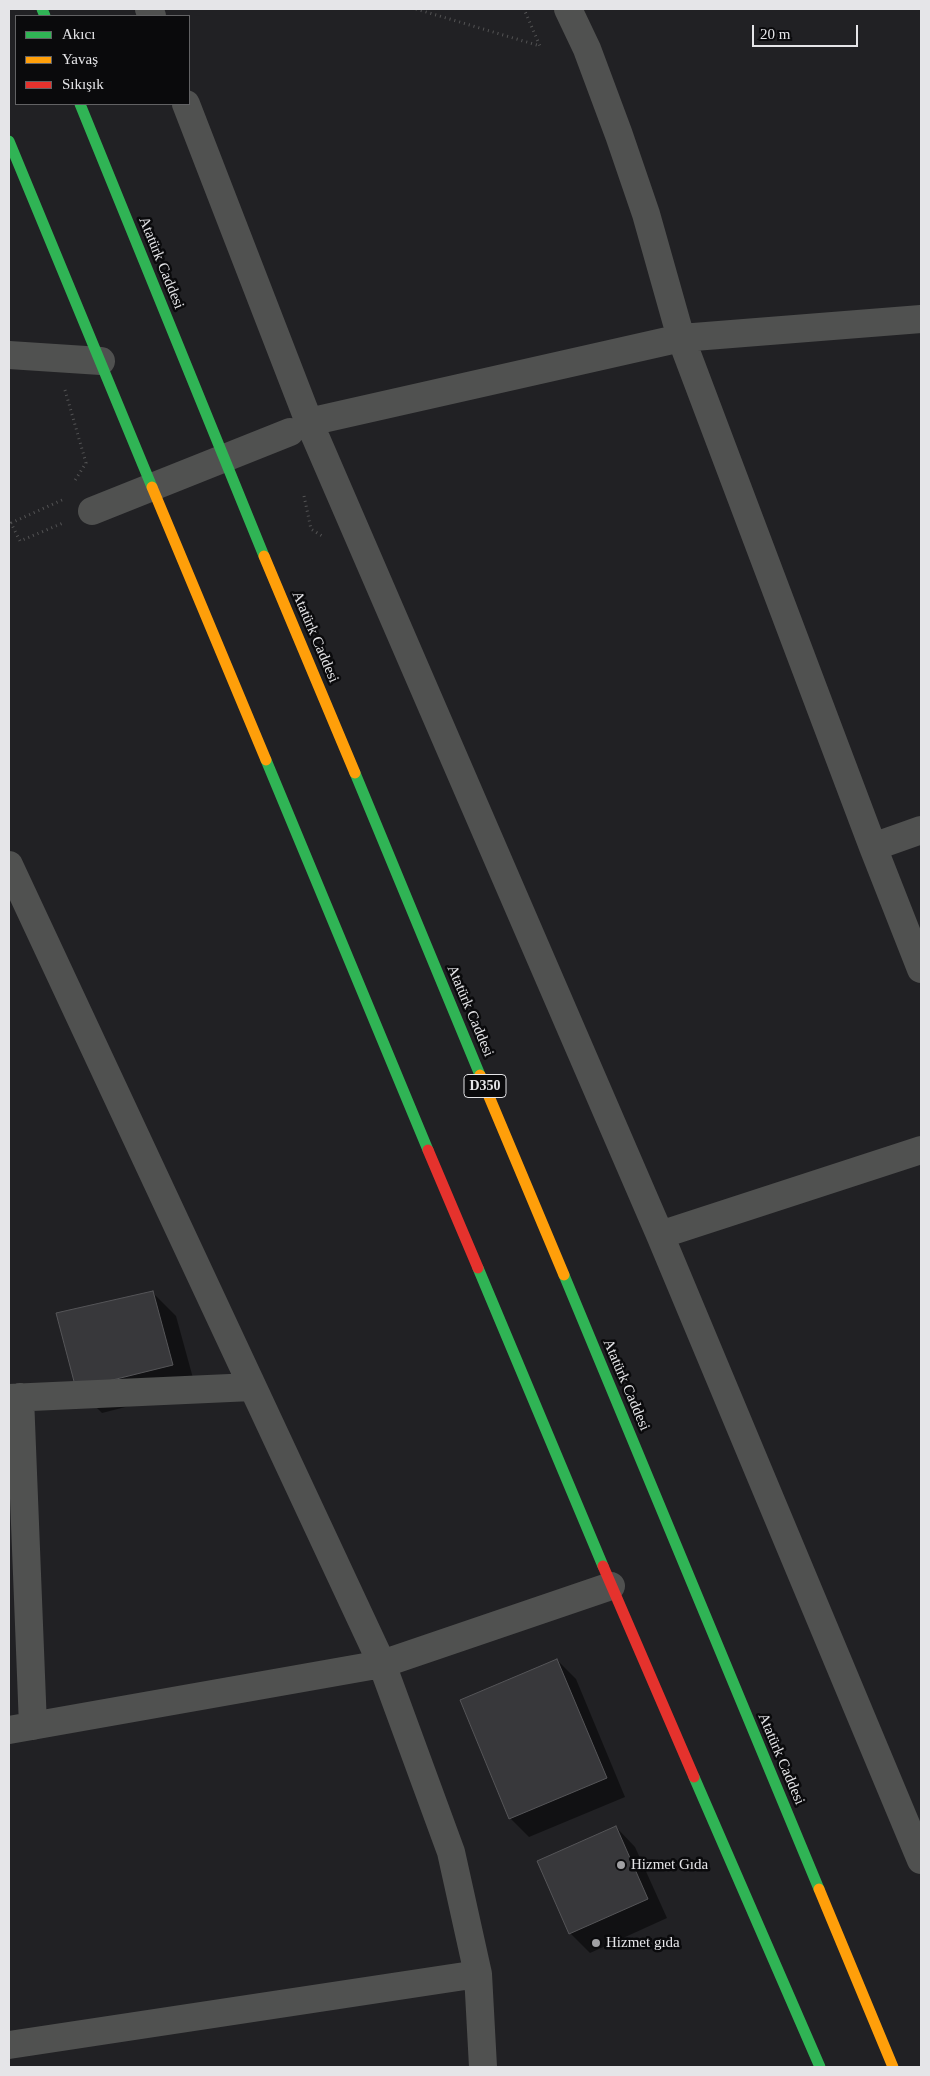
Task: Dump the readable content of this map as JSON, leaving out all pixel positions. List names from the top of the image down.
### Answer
{
  "streets": {
    "highway": ["Atatürk Caddesi", "D350"]
  },
  "places": ["Hizmet Gıda", "Hizmet gıda"],
  "legend": ["Akıcı", "Yavaş", "Sıkışık"],
  "scale_bar": "20 m"
}
